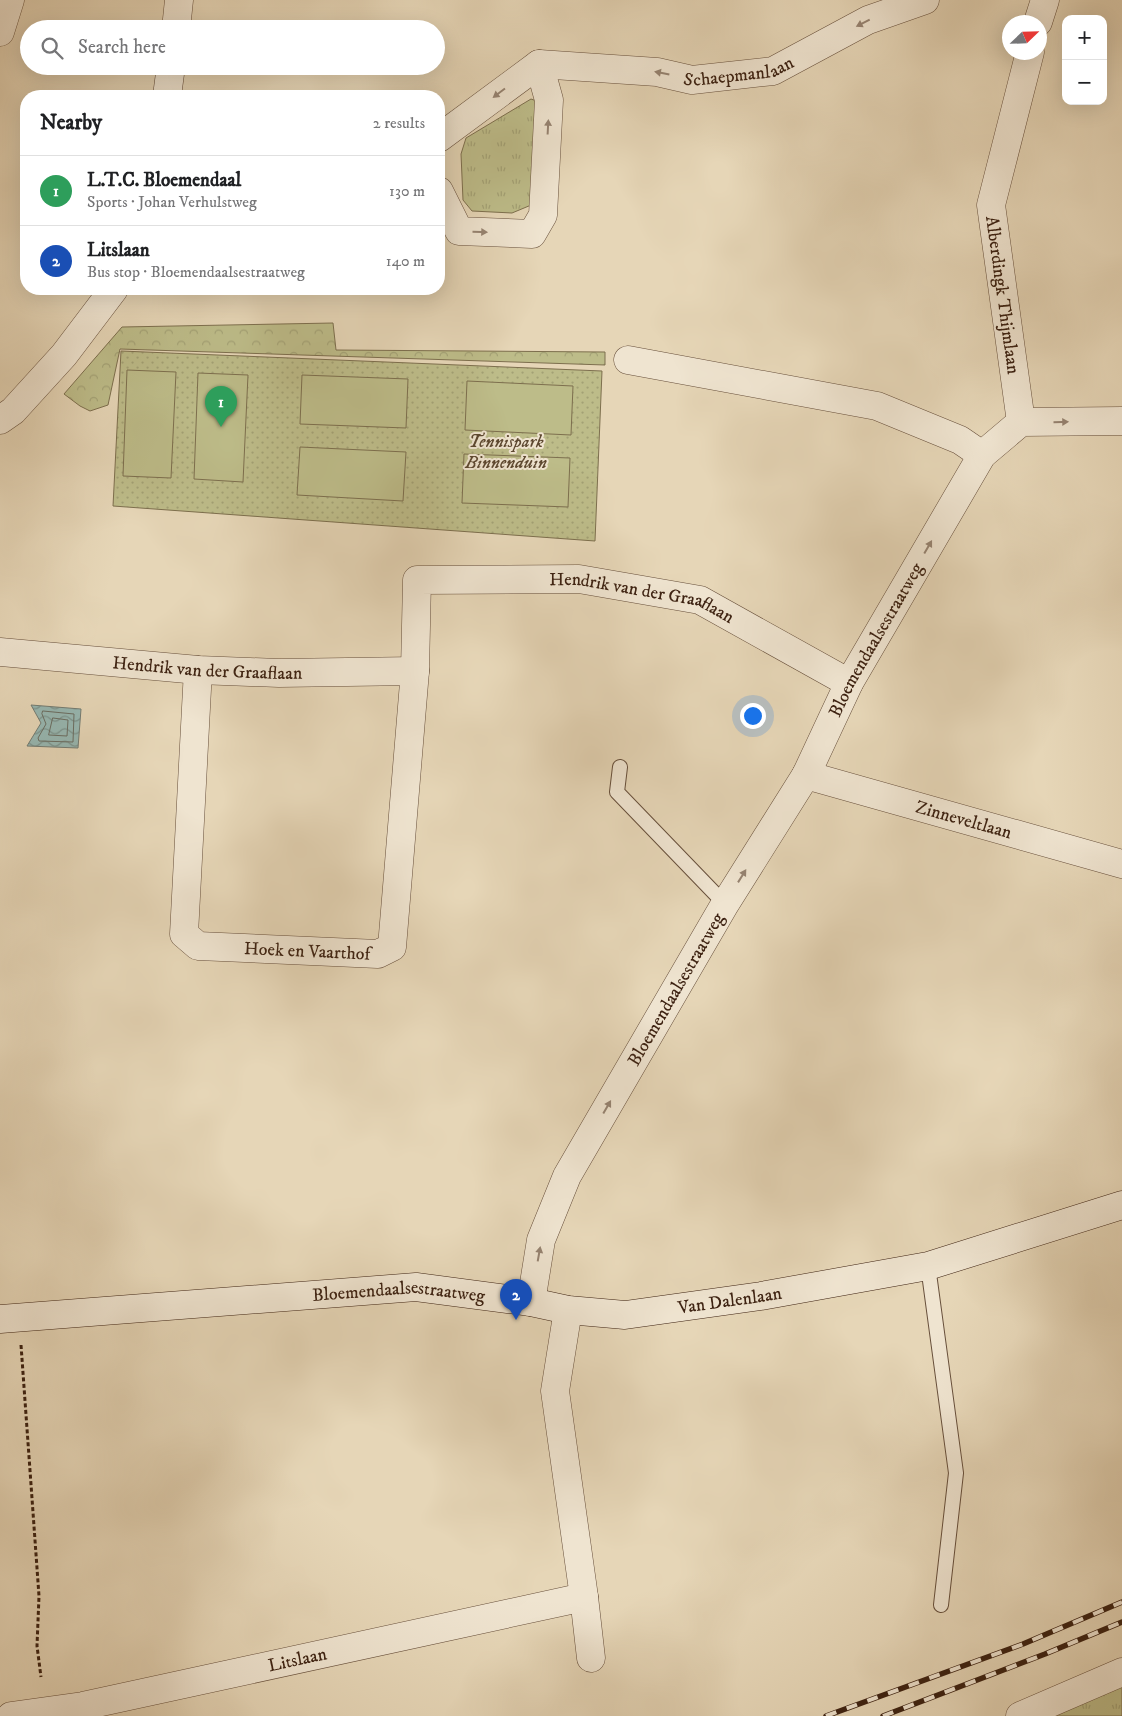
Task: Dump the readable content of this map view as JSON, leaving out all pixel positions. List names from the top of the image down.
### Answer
{
  "streets": {
    "street": [
      "Schaepmanlaan",
      "Alberdingk Thijmlaan",
      "Hendrik van der Graaflaan",
      "Bloemendaalsestraatweg",
      "Zinneveltlaan",
      "Hoek en Vaarthof",
      "Van Dalenlaan",
      "Litslaan"
    ]
  },
  "crossings": [
    ["Alberdingk Thijmlaan", "Bloemendaalsestraatweg"],
    ["Hendrik van der Graaflaan", "Bloemendaalsestraatweg"],
    ["Hendrik van der Graaflaan", "Hoek en Vaarthof"],
    ["Bloemendaalsestraatweg", "Zinneveltlaan"],
    ["Bloemendaalsestraatweg", "Van Dalenlaan"]
  ],
  "one_way": ["Schaepmanlaan", "Bloemendaalsestraatweg"],
  "parks": ["Tennispark Binnenduin"],
  "north": "top right",
  "page": {
    "map_buttons": ["+", "−"],
    "search": "Search here",
    "heading": ["Nearby", "2 results"],
    "list": [
      {
        "mark": "1",
        "name": "L.T.C. Bloemendaal",
        "note": "Sports · Johan Verhulstweg",
        "value": "130 m"
      },
      {
        "mark": "2",
        "name": "Litslaan",
        "note": "Bus stop · Bloemendaalsestraatweg",
        "value": "140 m"
      }
    ],
    "pins": ["1", "2"]
  }
}
